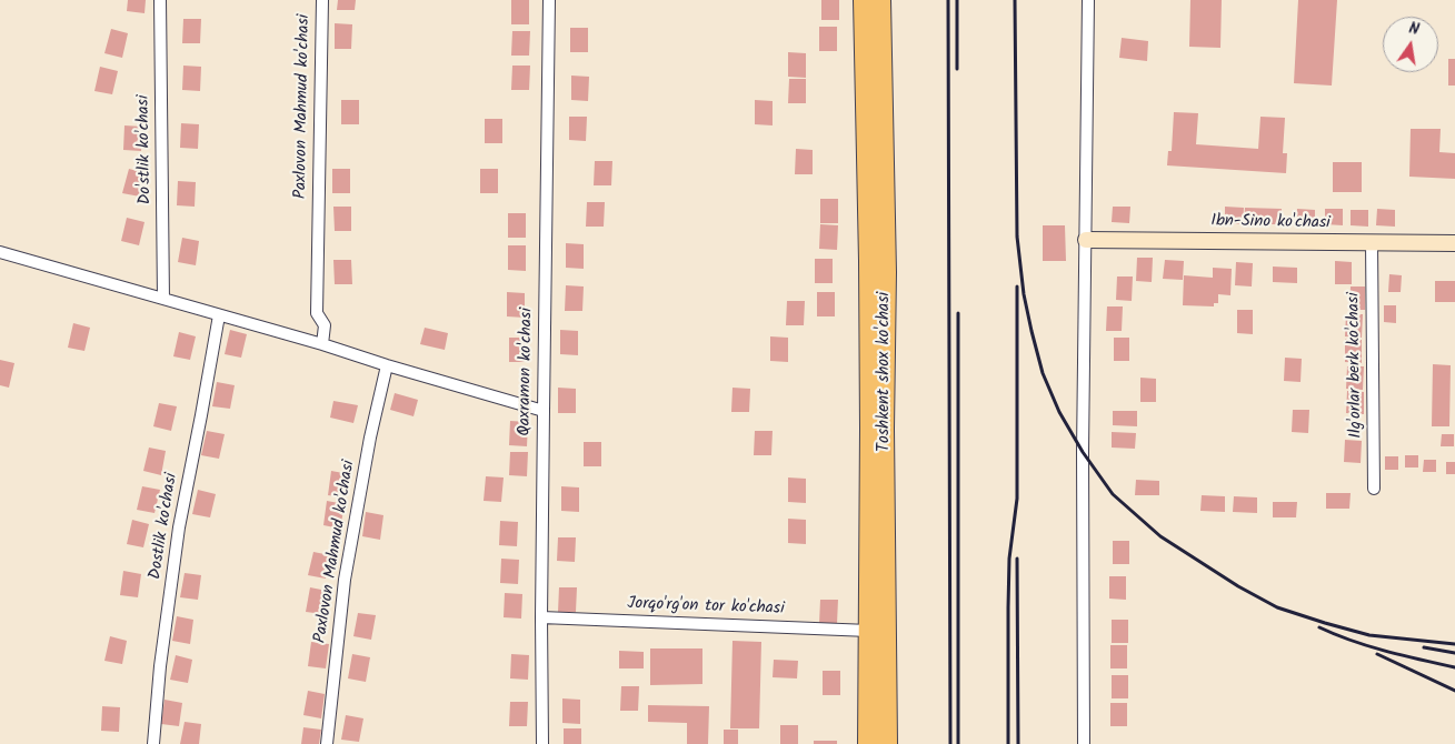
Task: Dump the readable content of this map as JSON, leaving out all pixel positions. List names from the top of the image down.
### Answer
{
  "streets": {
    "highway": ["Toshkent shox ko'chasi"],
    "main road": ["Ibn-Sino ko'chasi"],
    "street": [
      "Paxlovon Mahmud ko'chasi",
      "Do'stlik ko'chasi",
      "Ilg'orlar berk ko'chasi",
      "Qaxramon ko'chasi",
      "Dostlik ko'chasi",
      "Jorqo'rg'on tor ko'chasi"
    ]
  },
  "crossings": [
    ["Ibn-Sino ko'chasi", "Ilg'orlar berk ko'chasi"],
    ["Qaxramon ko'chasi", "Jorqo'rg'on tor ko'chasi"],
    ["Toshkent shox ko'chasi", "Jorqo'rg'on tor ko'chasi"]
  ],
  "north": "top"
}
